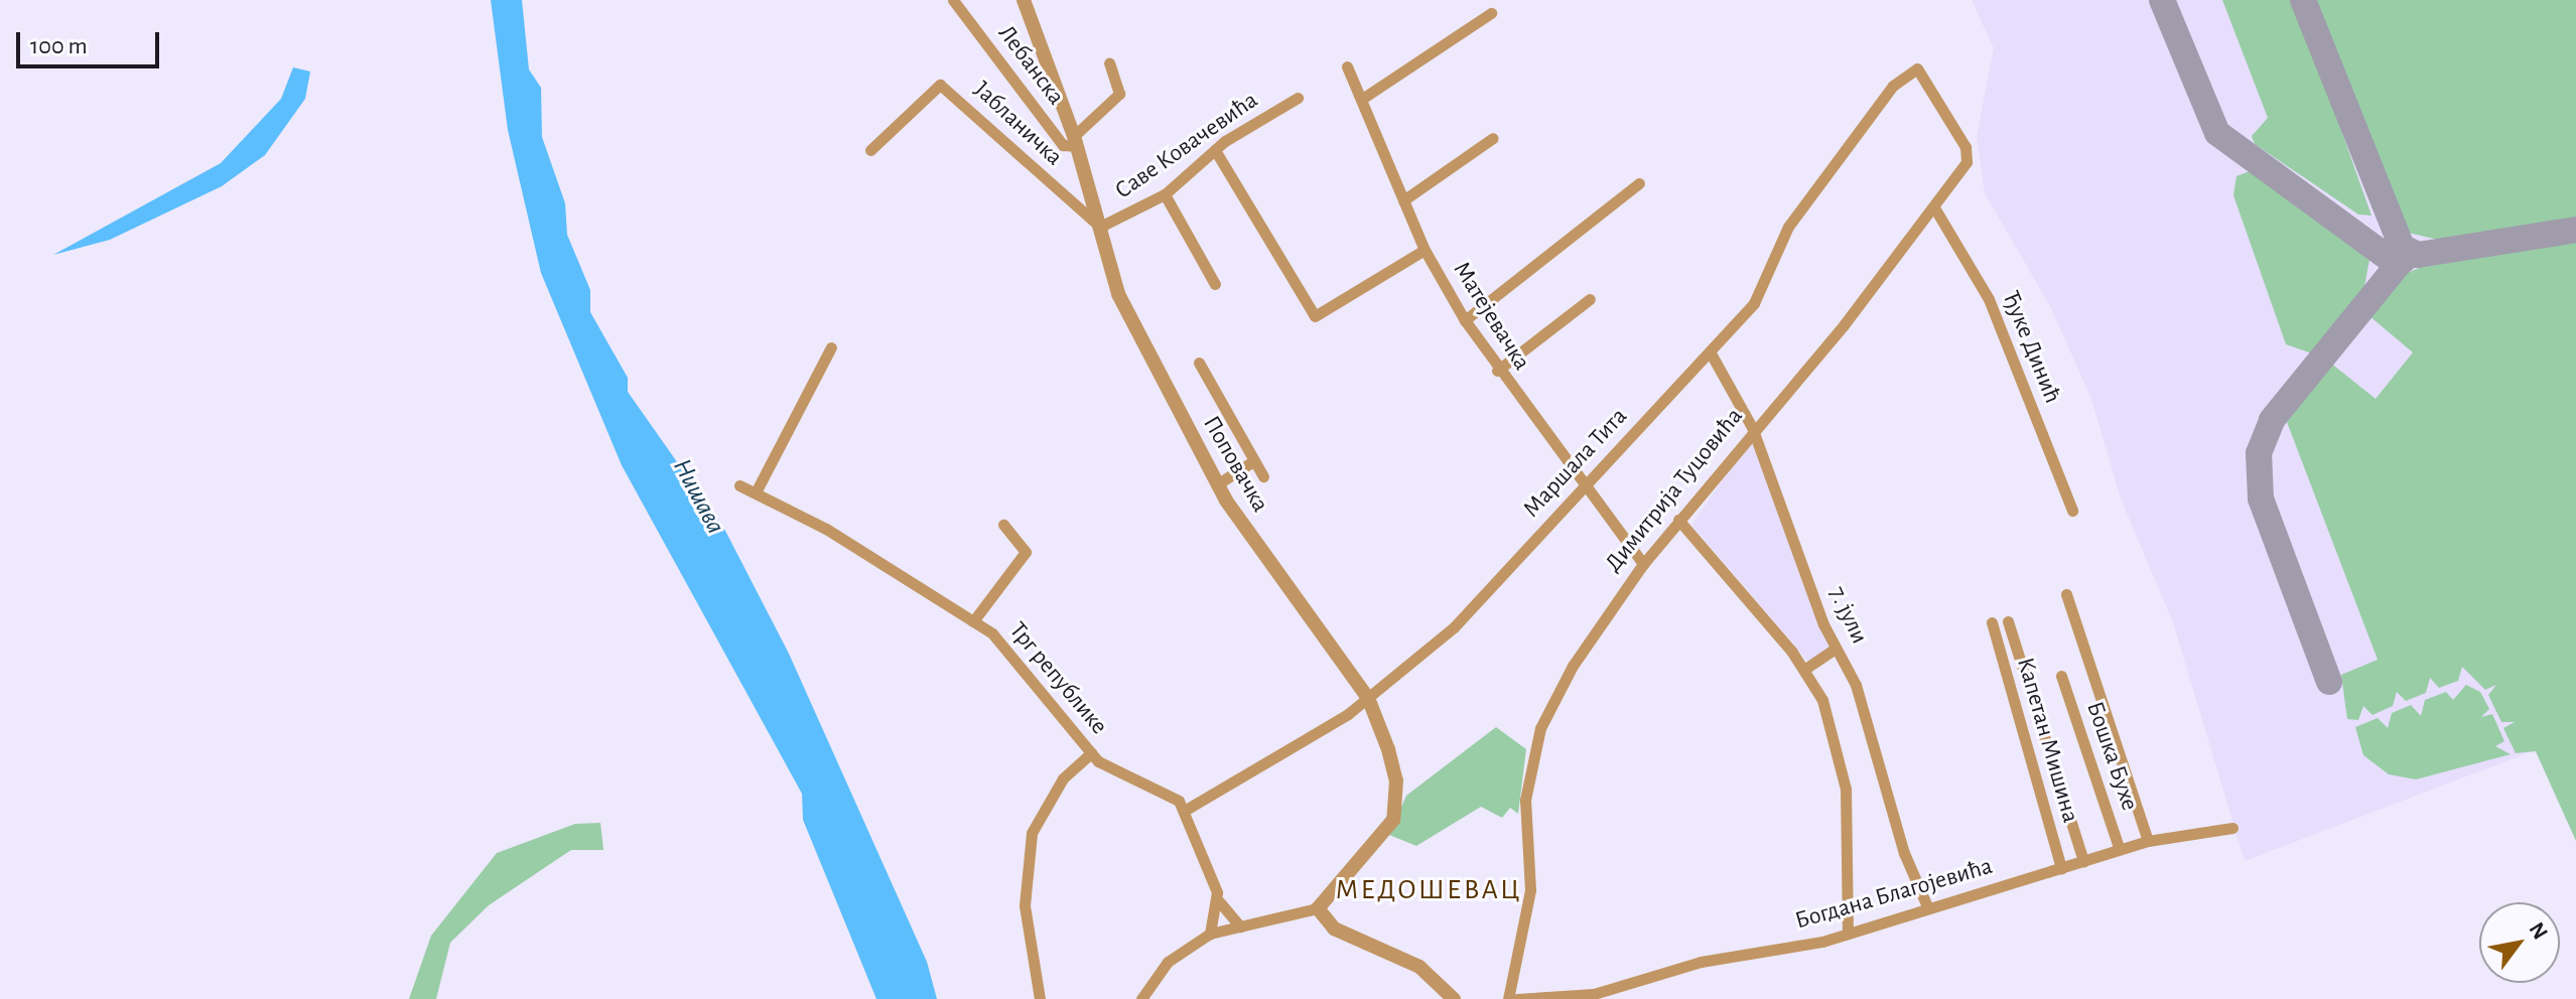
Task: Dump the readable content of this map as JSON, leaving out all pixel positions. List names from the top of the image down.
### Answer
{
  "streets": {
    "street": [
      "Лебанска",
      "Јабланичка",
      "Саве Ковачевића",
      "Матејевачка",
      "Ђуке Динић",
      "Маршала Тита",
      "Поповачка",
      "Димитрија Туцовића",
      "7. јули",
      "Трг републике",
      "Капетан Мишина",
      "Бошка Бухе",
      "Богдана Благојевића"
    ]
  },
  "crossings": [
    ["Лебанска", "Поповачка"],
    ["Јабланичка", "Саве Ковачевића"],
    ["Јабланичка", "Поповачка"],
    ["Саве Ковачевића", "Поповачка"],
    ["Матејевачка", "Маршала Тита"],
    ["Матејевачка", "Димитрија Туцовића"],
    ["Ђуке Динић", "Димитрија Туцовића"],
    ["Маршала Тита", "Поповачка"],
    ["Маршала Тита", "Димитрија Туцовића"],
    ["Маршала Тита", "7. јули"],
    ["Маршала Тита", "Трг републике"],
    ["Димитрија Туцовића", "7. јули"],
    ["7. јули", "Богдана Благојевића"],
    ["Капетан Мишина", "Богдана Благојевића"],
    ["Бошка Бухе", "Богдана Благојевића"]
  ],
  "districts": ["МЕДОШЕВАЦ"],
  "water": ["Нишава"],
  "scale_bar": "100 m",
  "north": "top right"
}
